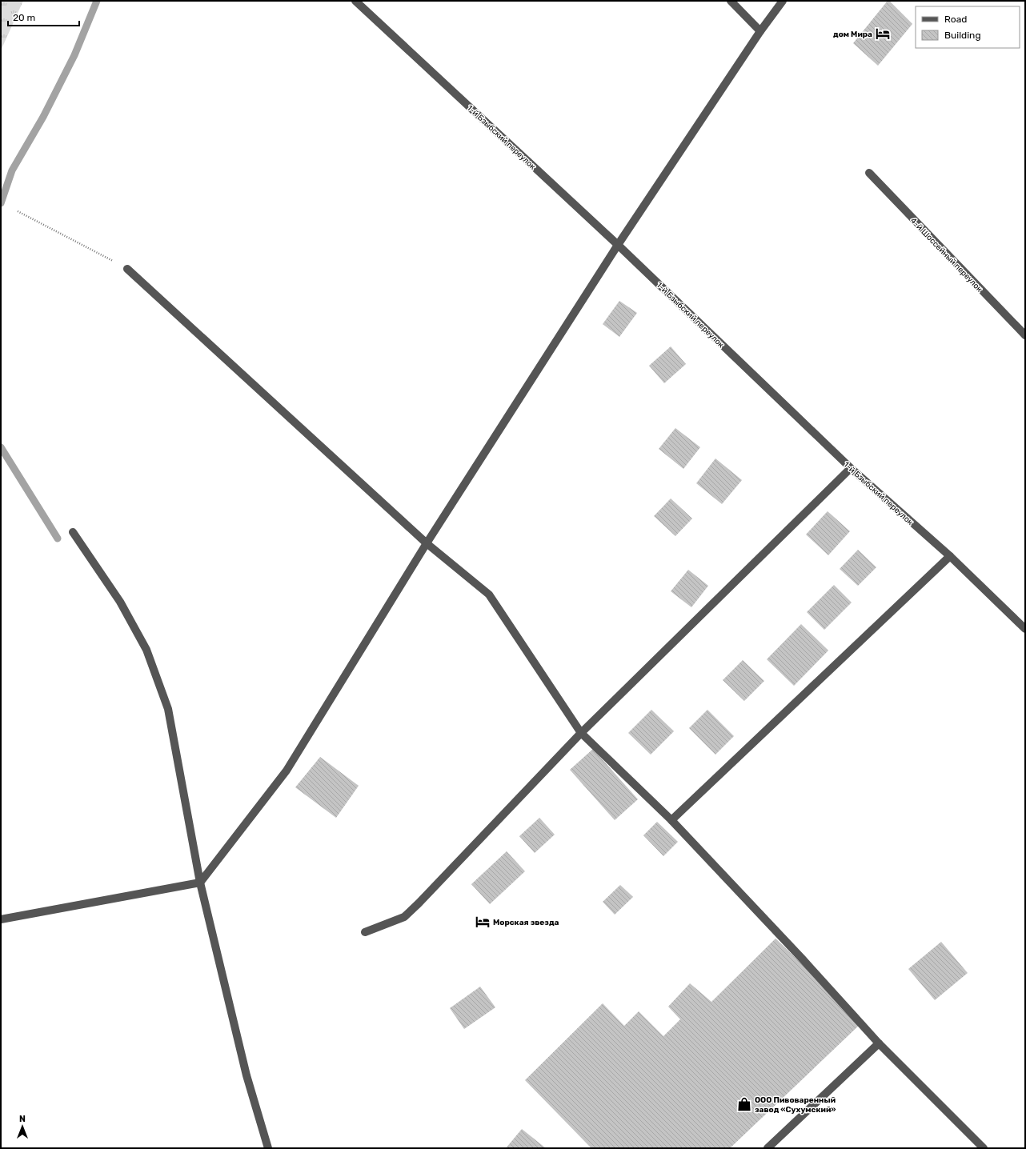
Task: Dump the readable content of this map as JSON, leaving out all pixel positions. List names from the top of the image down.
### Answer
{
  "streets": {
    "street": ["1-й Бзыбский переулок", "4-й Шоссейный переулок"]
  },
  "places": {
    "hotel": ["дом Мира", "Морская звезда"],
    "shop": ["ООО Пивоваренный завод «Сухумский»"]
  },
  "legend": ["Road", "Building"],
  "scale_bar": "20 m",
  "north": "top"
}
